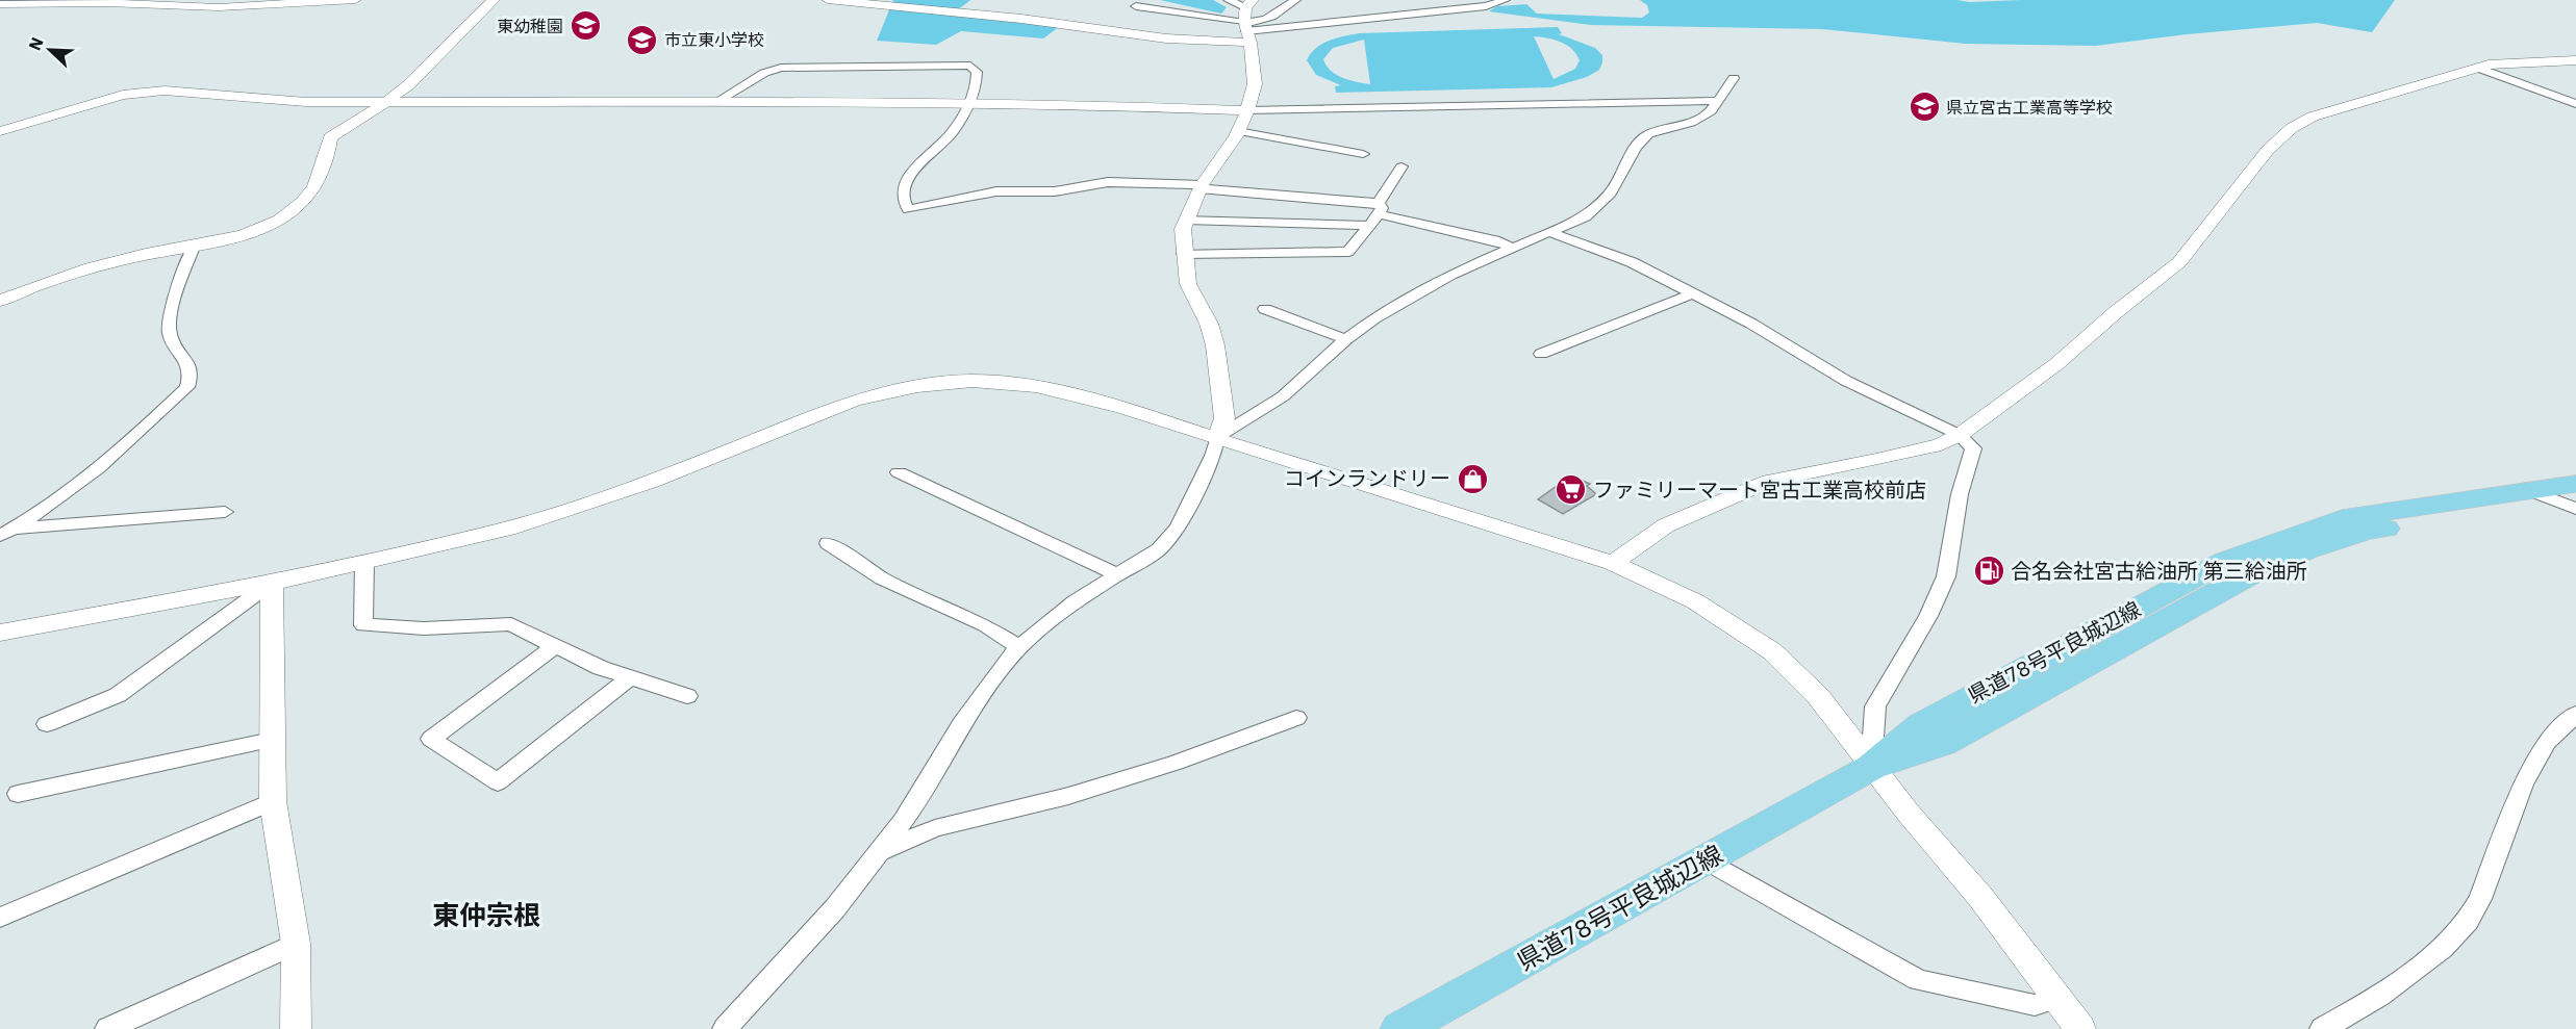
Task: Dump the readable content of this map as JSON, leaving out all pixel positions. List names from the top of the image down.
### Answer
{
  "streets": {
    "main road": ["県道78号平良城辺線"]
  },
  "districts": ["東仲宗根"],
  "places": {
    "school or university": ["東幼稚園", "市立東小学校", "県立宮古工業高等学校"],
    "shop": ["コインランドリー"],
    "supermarket": ["ファミリーマート宮古工業高校前店"],
    "fuel station": ["合名会社宮古給油所 第三給油所"]
  },
  "north": "top left"
}
